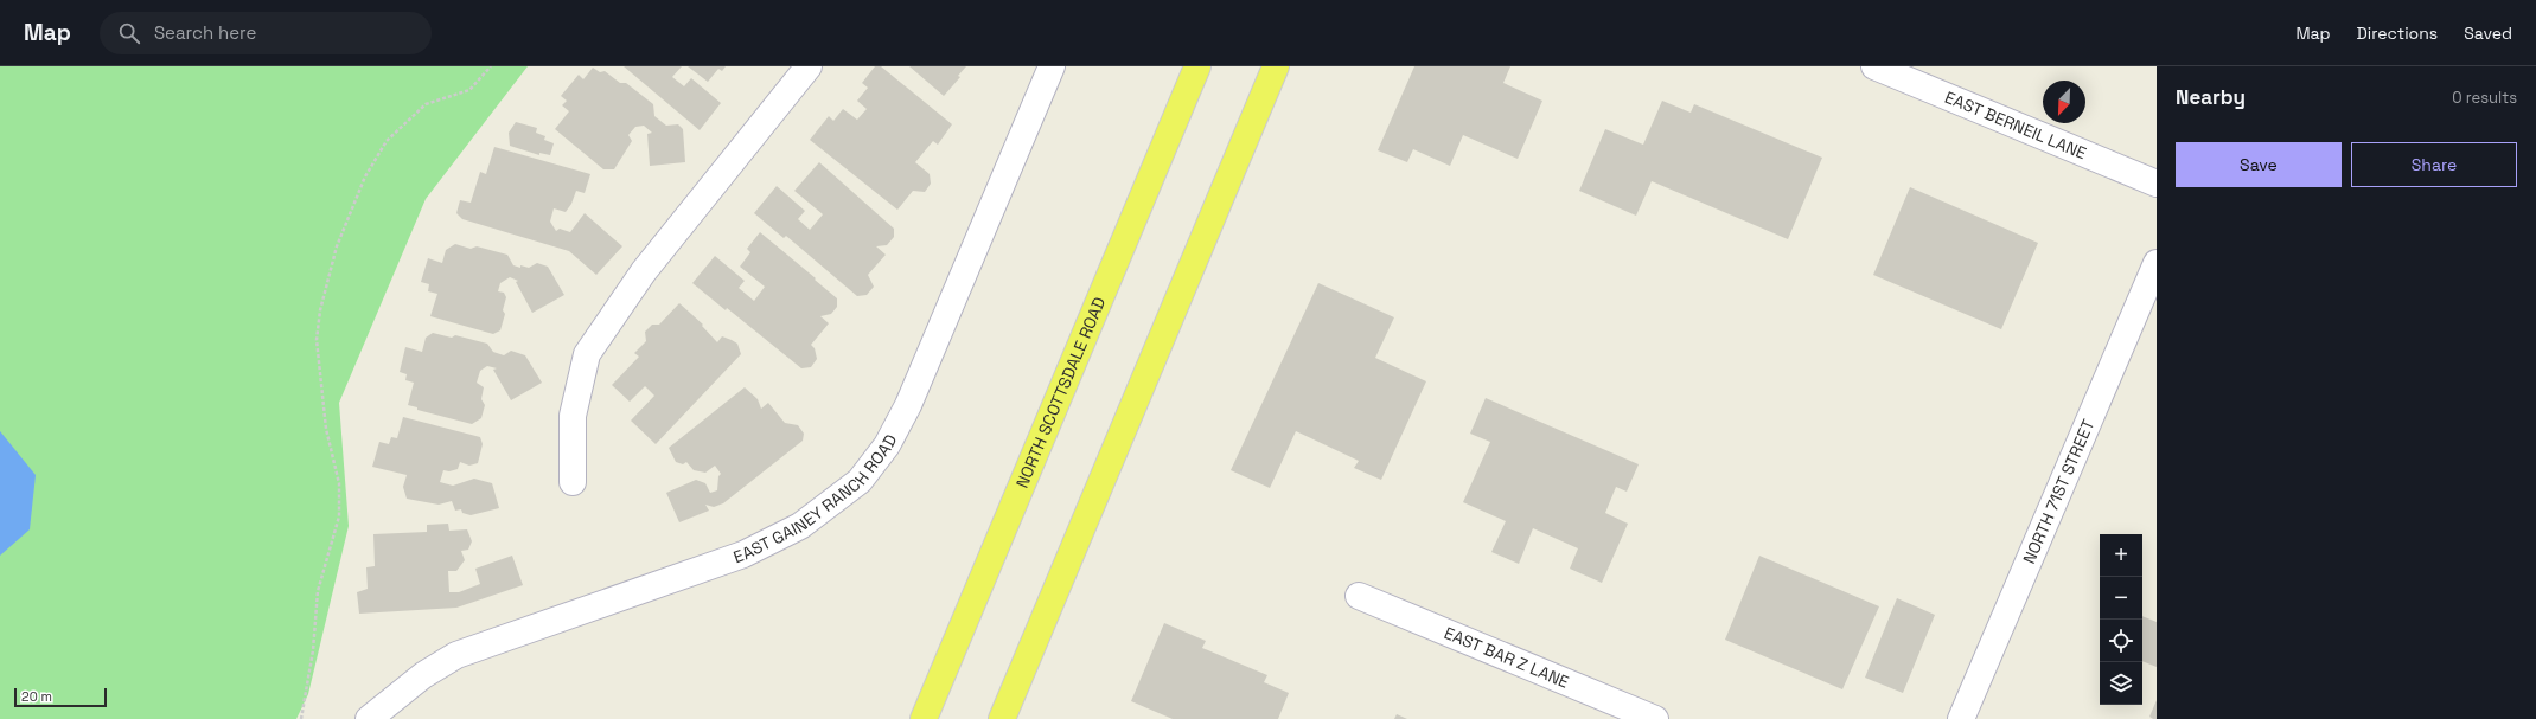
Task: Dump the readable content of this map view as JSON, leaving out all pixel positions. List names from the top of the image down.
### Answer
{
  "streets": {
    "main road": ["NORTH SCOTTSDALE ROAD"],
    "street": [
      "EAST BERNEIL LANE",
      "NORTH 71ST STREET",
      "EAST GAINEY RANCH ROAD",
      "EAST BAR Z LANE"
    ]
  },
  "scale_bar": "20 m",
  "north": "bottom left",
  "page": {
    "header": "Map",
    "search": "Search here",
    "nav": ["Map", "Directions", "Saved"],
    "heading": ["Nearby", "0 results"],
    "buttons": ["Save", "Share"],
    "map_buttons": ["+", "−"],
    "scale": "20 m"
  }
}
